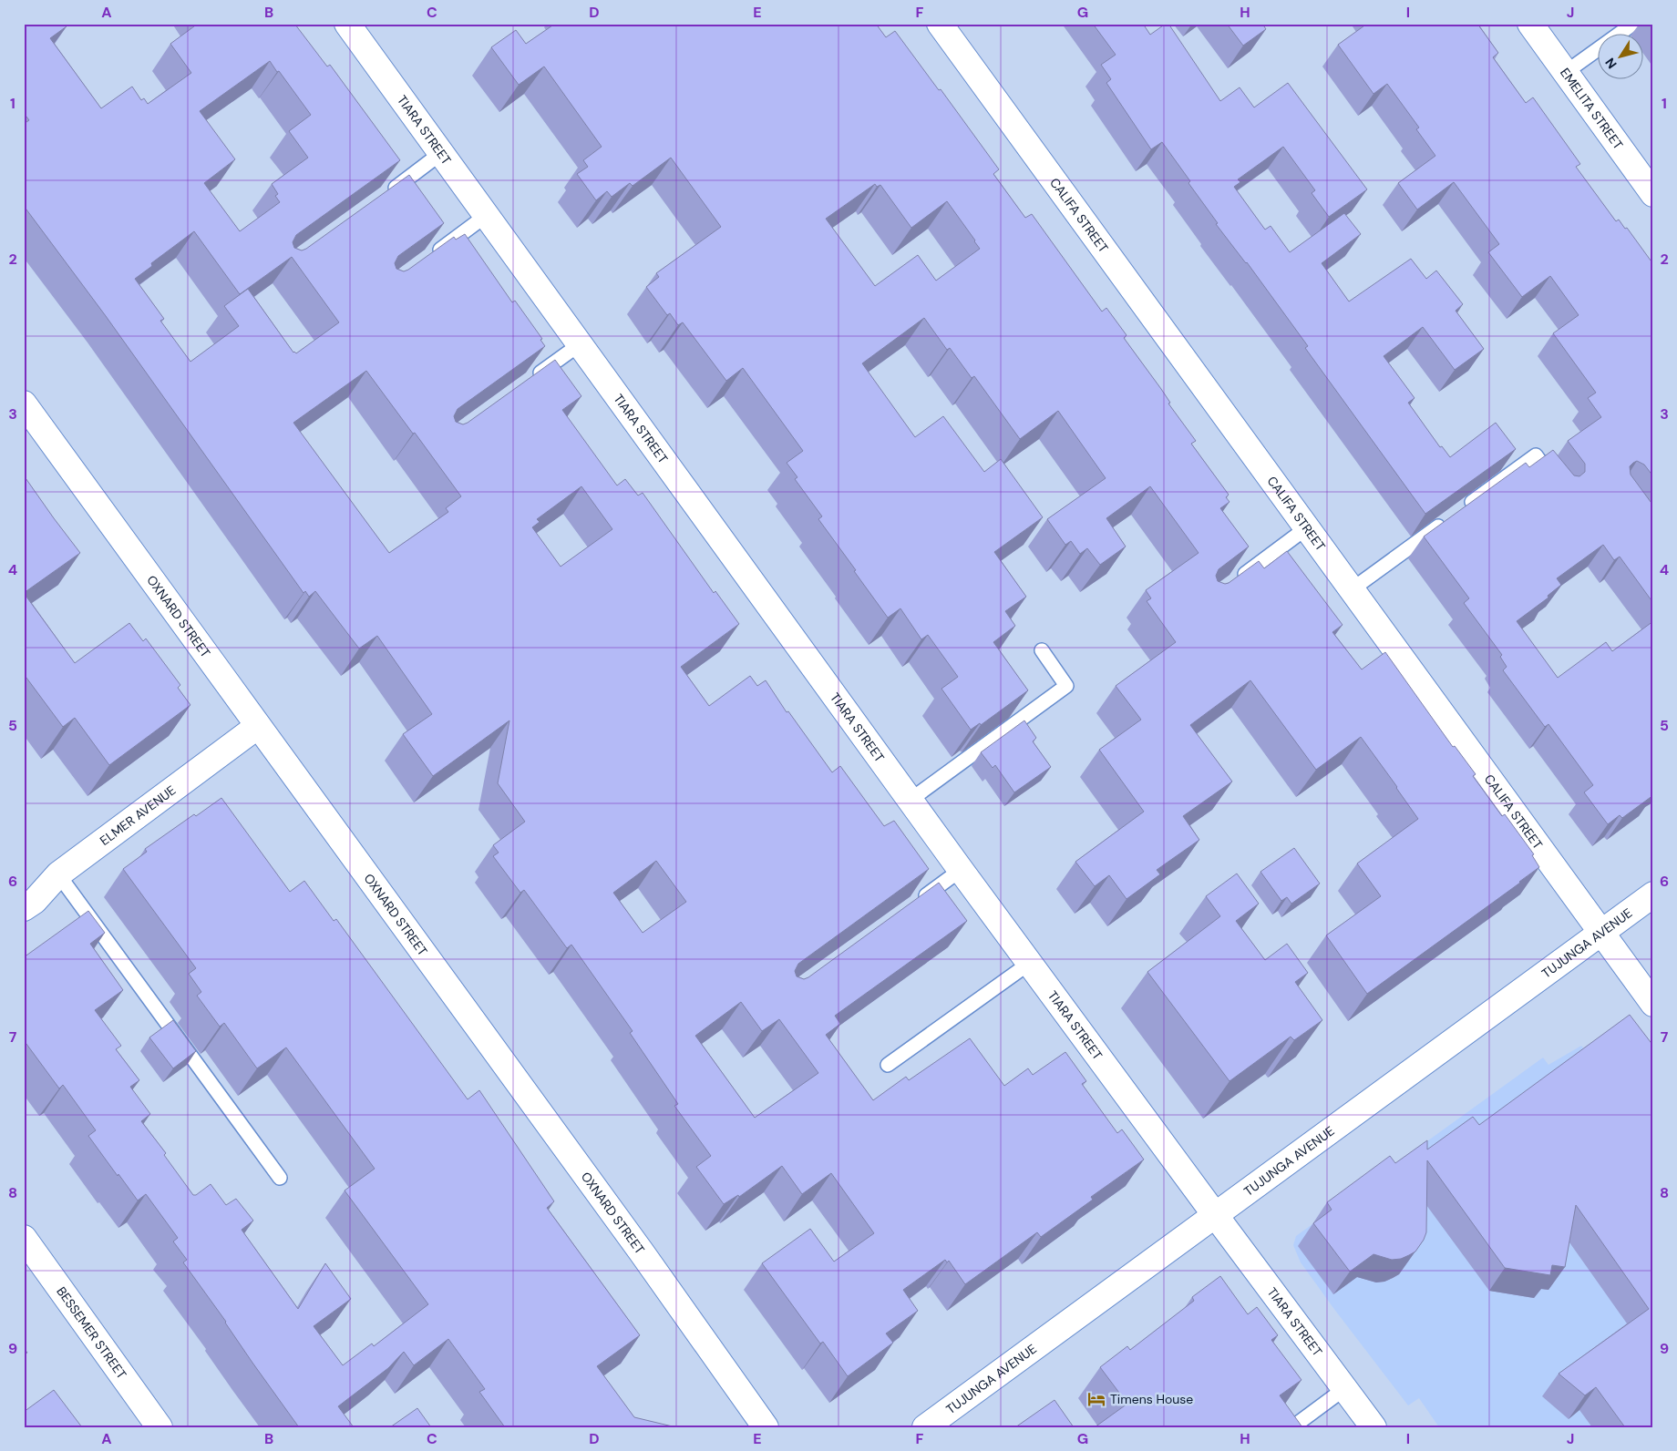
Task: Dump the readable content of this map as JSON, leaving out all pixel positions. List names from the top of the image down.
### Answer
{
  "streets": {
    "street": [
      "EMELITA STREET",
      "TIARA STREET",
      "CALIFA STREET",
      "OXNARD STREET",
      "ELMER AVENUE",
      "TUJUNGA AVENUE",
      "BESSEMER STREET"
    ]
  },
  "crossings": [
    ["TIARA STREET", "TUJUNGA AVENUE"],
    ["CALIFA STREET", "TUJUNGA AVENUE"],
    ["OXNARD STREET", "ELMER AVENUE"]
  ],
  "places": {
    "hotel": ["Timens House"]
  },
  "north": "bottom left",
  "grid": {
    "columns": [
      "A",
      "B",
      "C",
      "D",
      "E",
      "F",
      "G",
      "H",
      "I",
      "J"
    ],
    "rows": [
      "1",
      "2",
      "3",
      "4",
      "5",
      "6",
      "7",
      "8",
      "9"
    ]
  }
}
